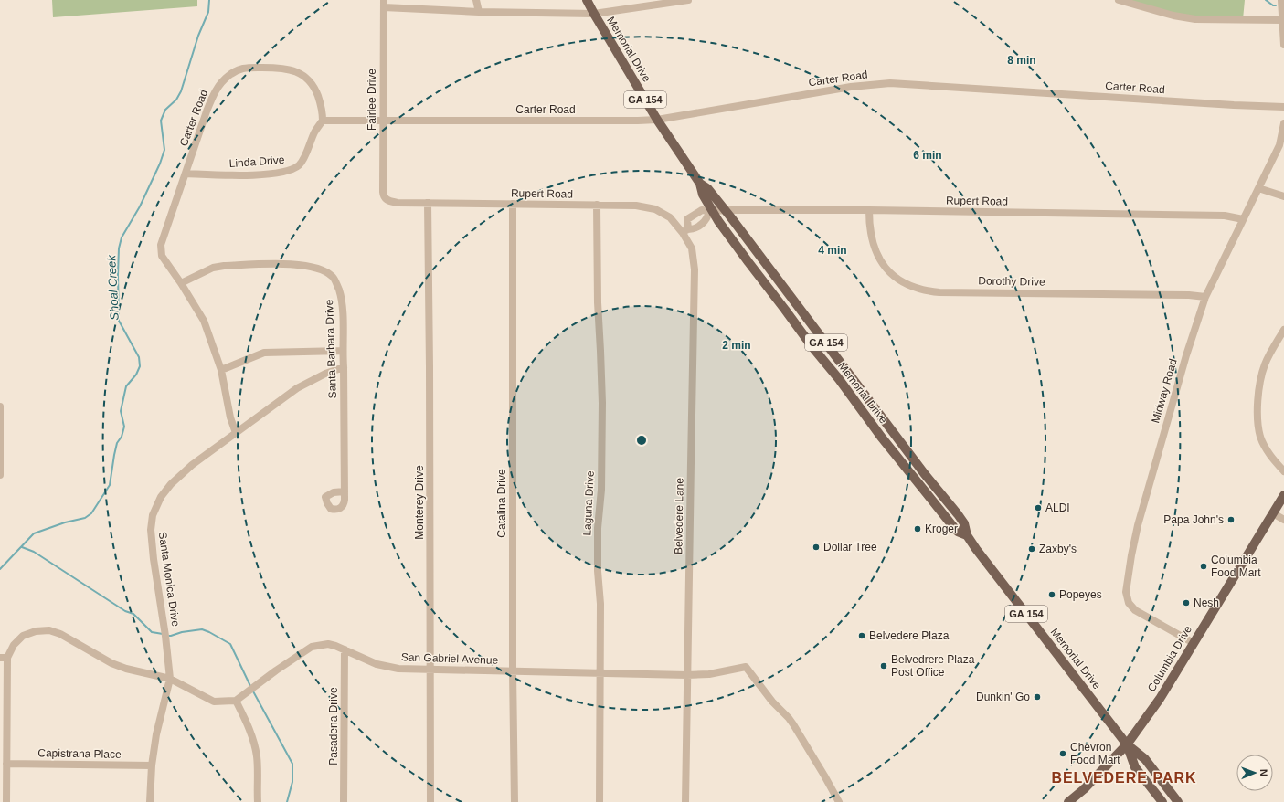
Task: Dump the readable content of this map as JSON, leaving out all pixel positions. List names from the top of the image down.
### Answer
{
  "streets": {
    "main road": ["Memorial Drive", "GA 154", "Columbia Drive"],
    "street": [
      "Carter Road",
      "Fairlee Drive",
      "Linda Drive",
      "Rupert Road",
      "Dorothy Drive",
      "Santa Barbara Drive",
      "Midway Road",
      "Monterey Drive",
      "Catalina Drive",
      "Laguna Drive",
      "Belvedere Lane",
      "Santa Monica Drive",
      "San Gabriel Avenue",
      "Pasadena Drive",
      "Capistrana Place"
    ]
  },
  "crossings": [
    ["Memorial Drive", "Carter Road"],
    ["Memorial Drive", "Rupert Road"],
    ["Memorial Drive", "Columbia Drive"],
    ["Carter Road", "Fairlee Drive"],
    ["Carter Road", "Linda Drive"],
    ["Carter Road", "Santa Barbara Drive"],
    ["Carter Road", "Santa Monica Drive"],
    ["Fairlee Drive", "Rupert Road"],
    ["Rupert Road", "Dorothy Drive"],
    ["Rupert Road", "Midway Road"],
    ["Rupert Road", "Monterey Drive"],
    ["Rupert Road", "Catalina Drive"],
    ["Rupert Road", "Laguna Drive"],
    ["Rupert Road", "Belvedere Lane"],
    ["Dorothy Drive", "Midway Road"],
    ["Santa Barbara Drive", "Santa Monica Drive"],
    ["Midway Road", "Columbia Drive"],
    ["Monterey Drive", "San Gabriel Avenue"],
    ["Catalina Drive", "San Gabriel Avenue"],
    ["Laguna Drive", "San Gabriel Avenue"],
    ["Belvedere Lane", "San Gabriel Avenue"],
    ["Santa Monica Drive", "Capistrana Place"],
    ["San Gabriel Avenue", "Pasadena Drive"]
  ],
  "districts": ["BELVEDERE PARK"],
  "water": ["Shoal Creek"],
  "places": [
    "ALDI",
    "Papa John's",
    "Kroger",
    "Dollar Tree",
    "Zaxby's",
    "Columbia Food Mart",
    "Popeyes",
    "Nesh",
    "Belvedere Plaza",
    "Belvedrere Plaza Post Office",
    "Dunkin' Go",
    "Chevron Food Mart"
  ],
  "north": "right",
  "rings": [
    "8 min",
    "6 min",
    "4 min",
    "2 min"
  ]
}
